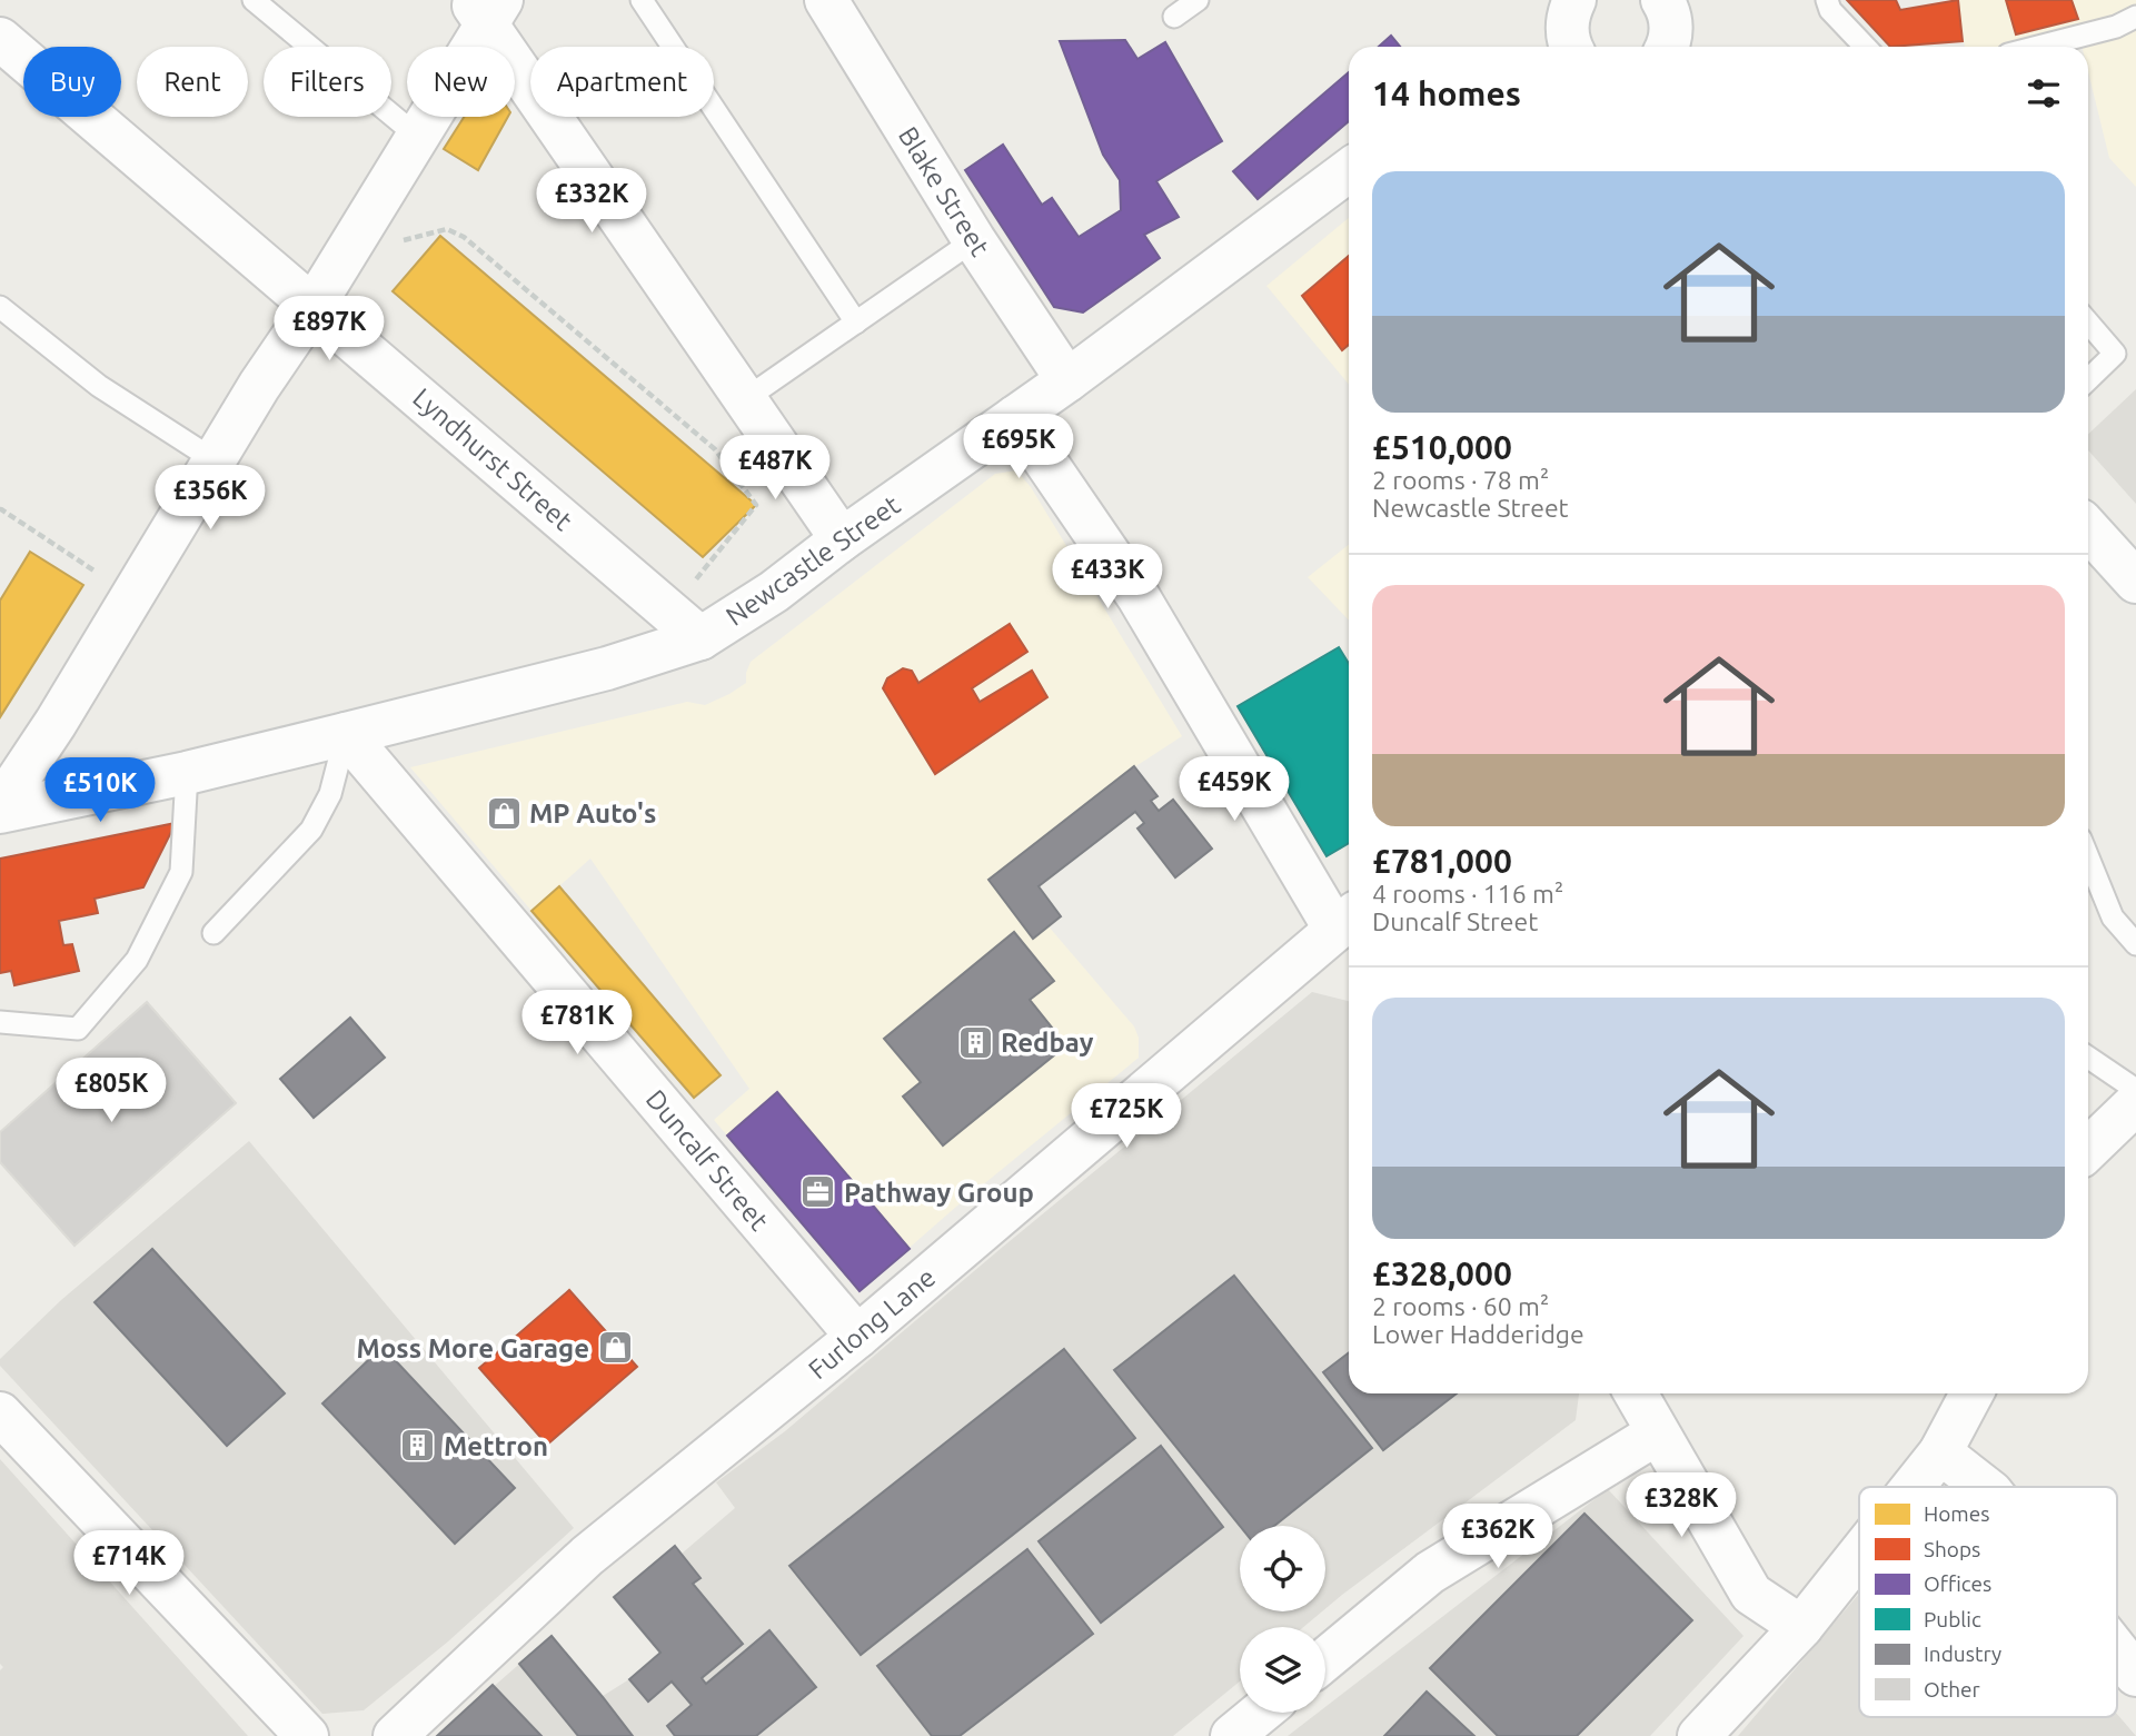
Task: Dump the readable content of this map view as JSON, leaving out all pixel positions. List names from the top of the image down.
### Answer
{
  "streets": {
    "street": [
      "Blake Street",
      "Lyndhurst Street",
      "Newcastle Street",
      "Duncalf Street",
      "Furlong Lane"
    ]
  },
  "crossings": [
    ["Blake Street", "Newcastle Street"],
    ["Lyndhurst Street", "Newcastle Street"],
    ["Newcastle Street", "Duncalf Street"],
    ["Duncalf Street", "Furlong Lane"]
  ],
  "places": {
    "shop": ["MP Auto's", "Moss More Garage"],
    "building": ["Redbay", "Mettron"],
    "office": ["Pathway Group"]
  },
  "legend": [
    "Homes",
    "Shops",
    "Offices",
    "Public",
    "Industry",
    "Other"
  ],
  "page": {
    "chip": [
      "Buy",
      "Rent",
      "Filters",
      "New",
      "Apartment"
    ],
    "heading": "14 homes",
    "list": [
      {
        "name": "£510,000",
        "note": "2 rooms · 78 m² · Newcastle Street"
      },
      {
        "name": "£781,000",
        "note": "4 rooms · 116 m² · Duncalf Street"
      },
      {
        "name": "£328,000",
        "note": "2 rooms · 60 m² · Lower Hadderidge"
      }
    ],
    "price": [
      "£332K",
      "£897K",
      "£695K",
      "£487K",
      "£356K",
      "£433K",
      "£459K",
      "£510K",
      "£781K",
      "£805K",
      "£725K",
      "£328K",
      "£362K",
      "£714K"
    ]
  }
}
